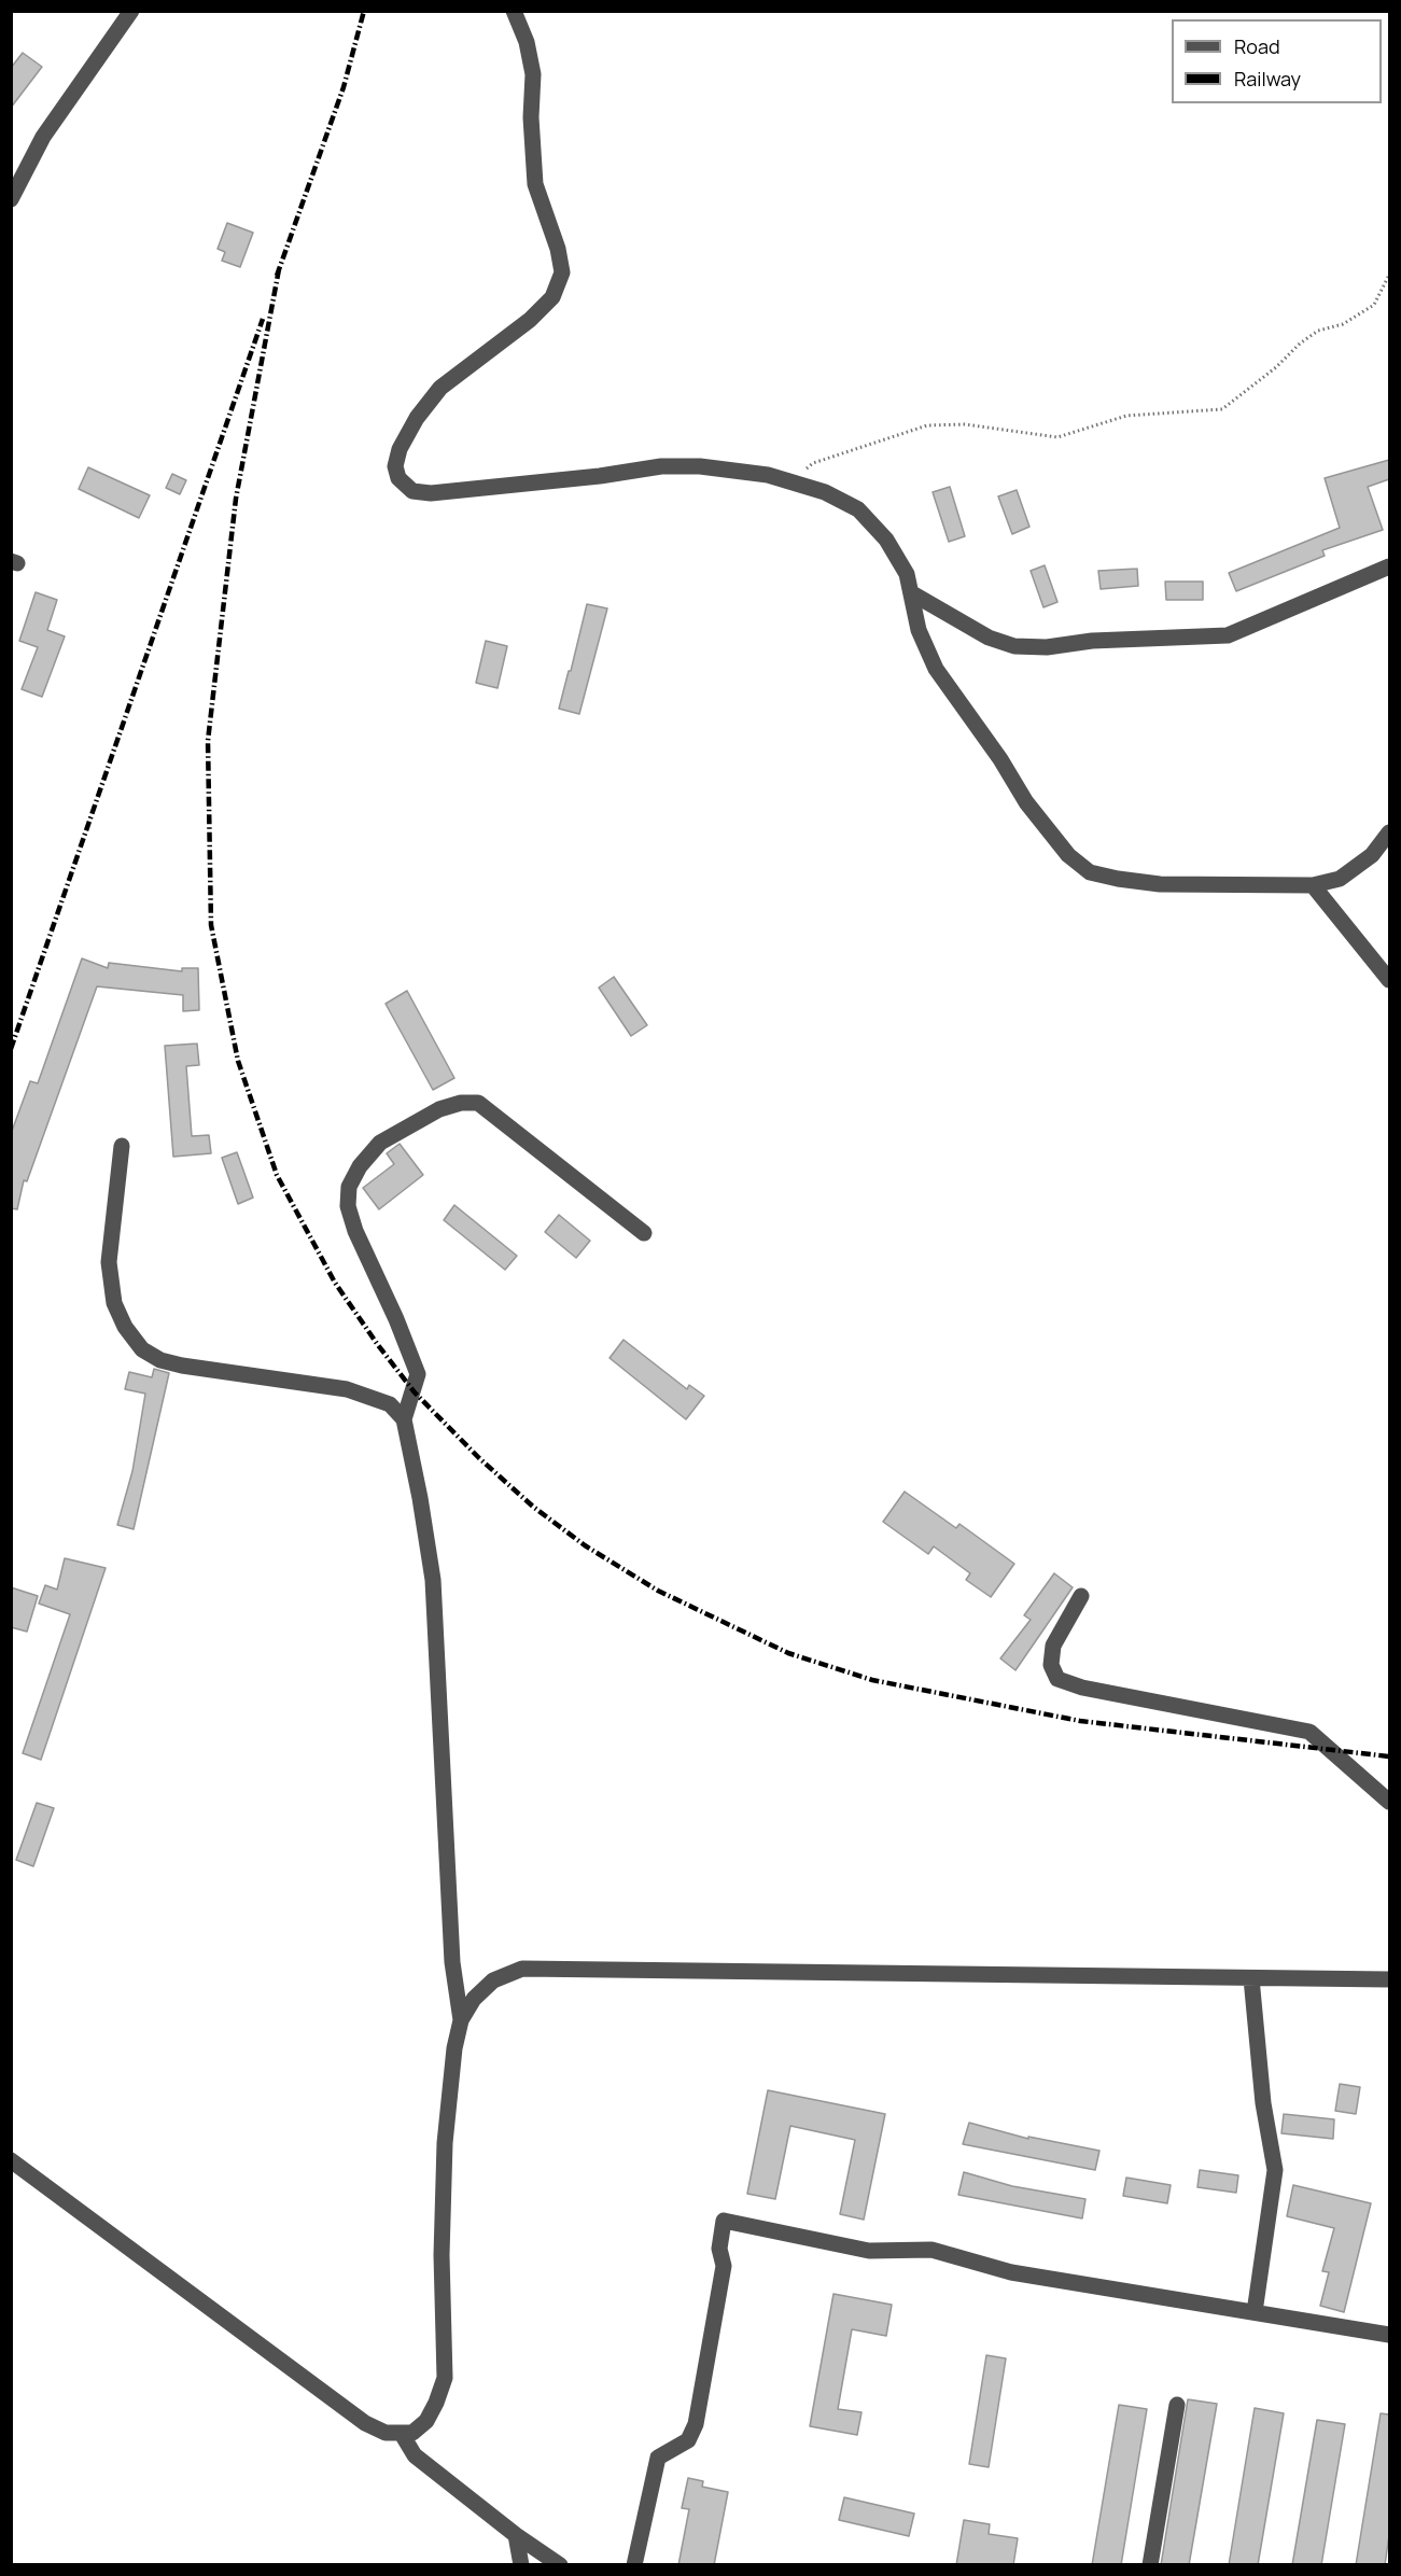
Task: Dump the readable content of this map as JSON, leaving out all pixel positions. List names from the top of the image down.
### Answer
{
  "legend": ["Road", "Railway"]
}
